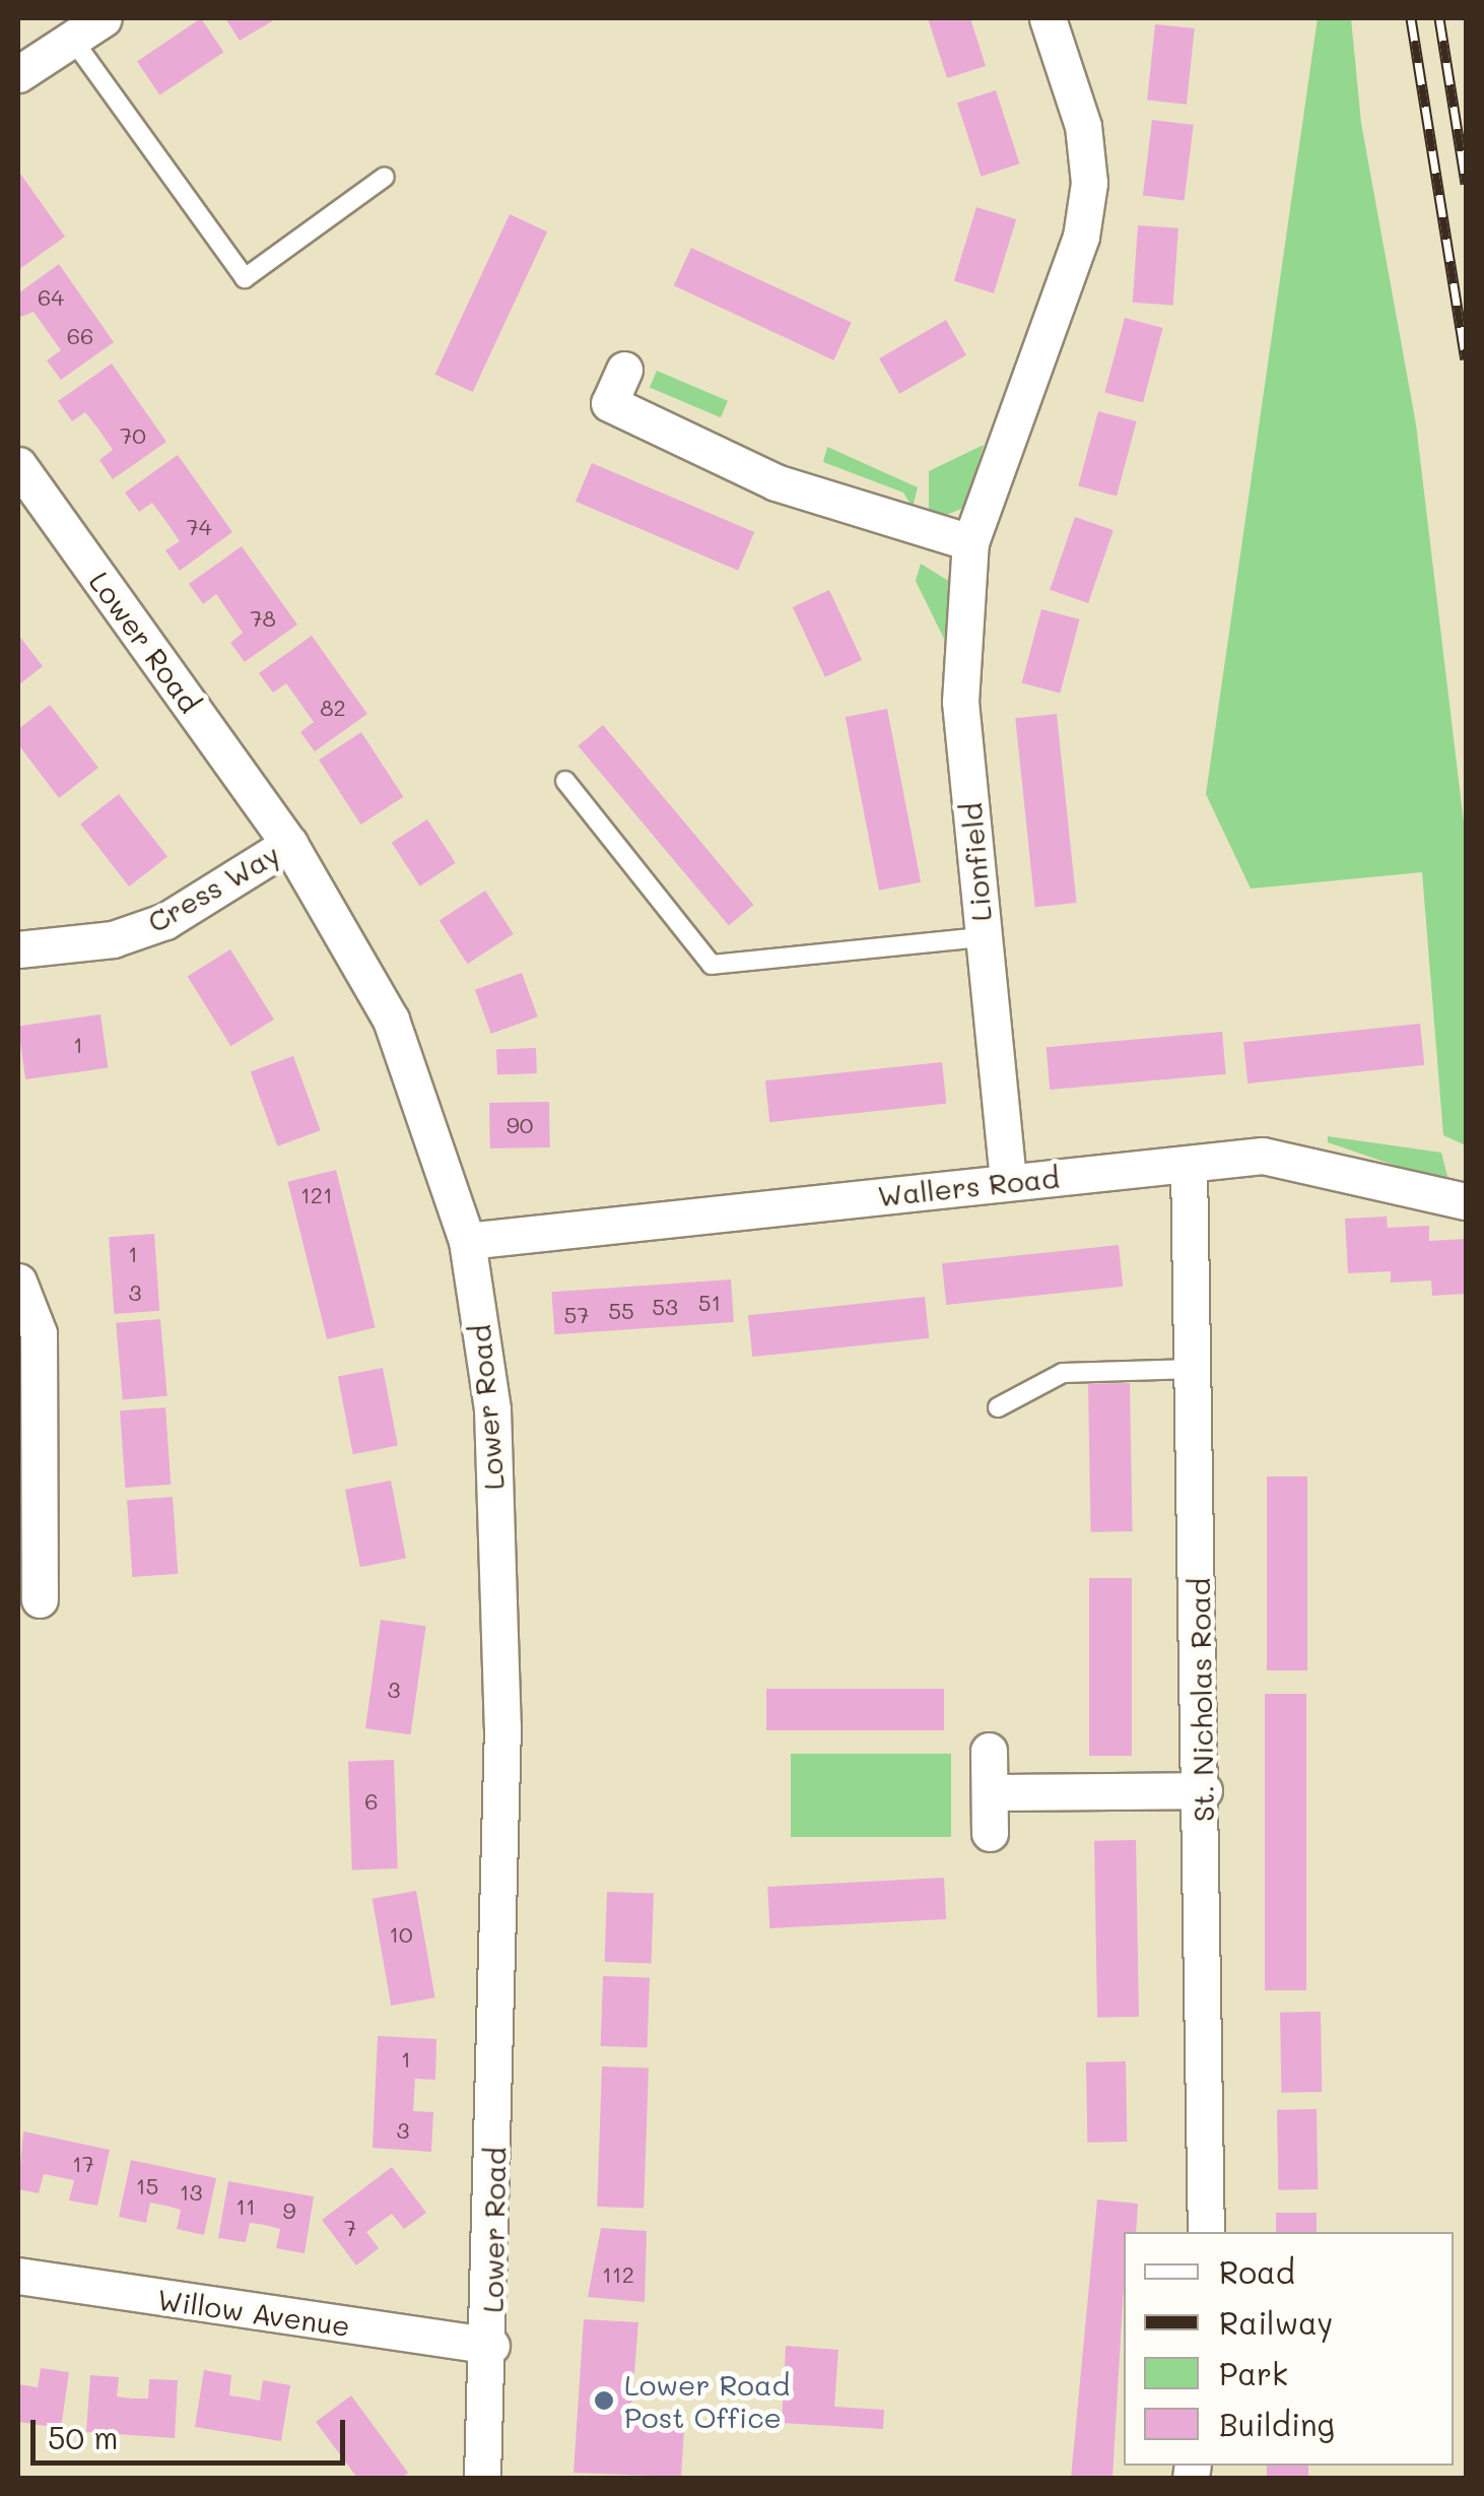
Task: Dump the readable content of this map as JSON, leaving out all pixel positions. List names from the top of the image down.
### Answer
{
  "streets": {
    "street": [
      "Lower Road",
      "Lionfield",
      "Cress Way",
      "Wallers Road",
      "St. Nicholas Road",
      "Willow Avenue"
    ]
  },
  "crossings": [
    ["Lower Road", "Cress Way"],
    ["Lower Road", "Wallers Road"],
    ["Lower Road", "Willow Avenue"],
    ["Lionfield", "Wallers Road"],
    ["Wallers Road", "St. Nicholas Road"]
  ],
  "places": ["Lower Road Post Office"],
  "house_numbers": [
    "64",
    "66",
    "70",
    "74",
    "78",
    "82",
    "1",
    "90",
    "121",
    "1",
    "3",
    "51",
    "53",
    "55",
    "57",
    "3",
    "6",
    "10",
    "1",
    "3",
    "17",
    "15",
    "13",
    "11",
    "9",
    "7",
    "112"
  ],
  "legend": [
    "Road",
    "Railway",
    "Park",
    "Building"
  ],
  "scale_bar": "50 m"
}
